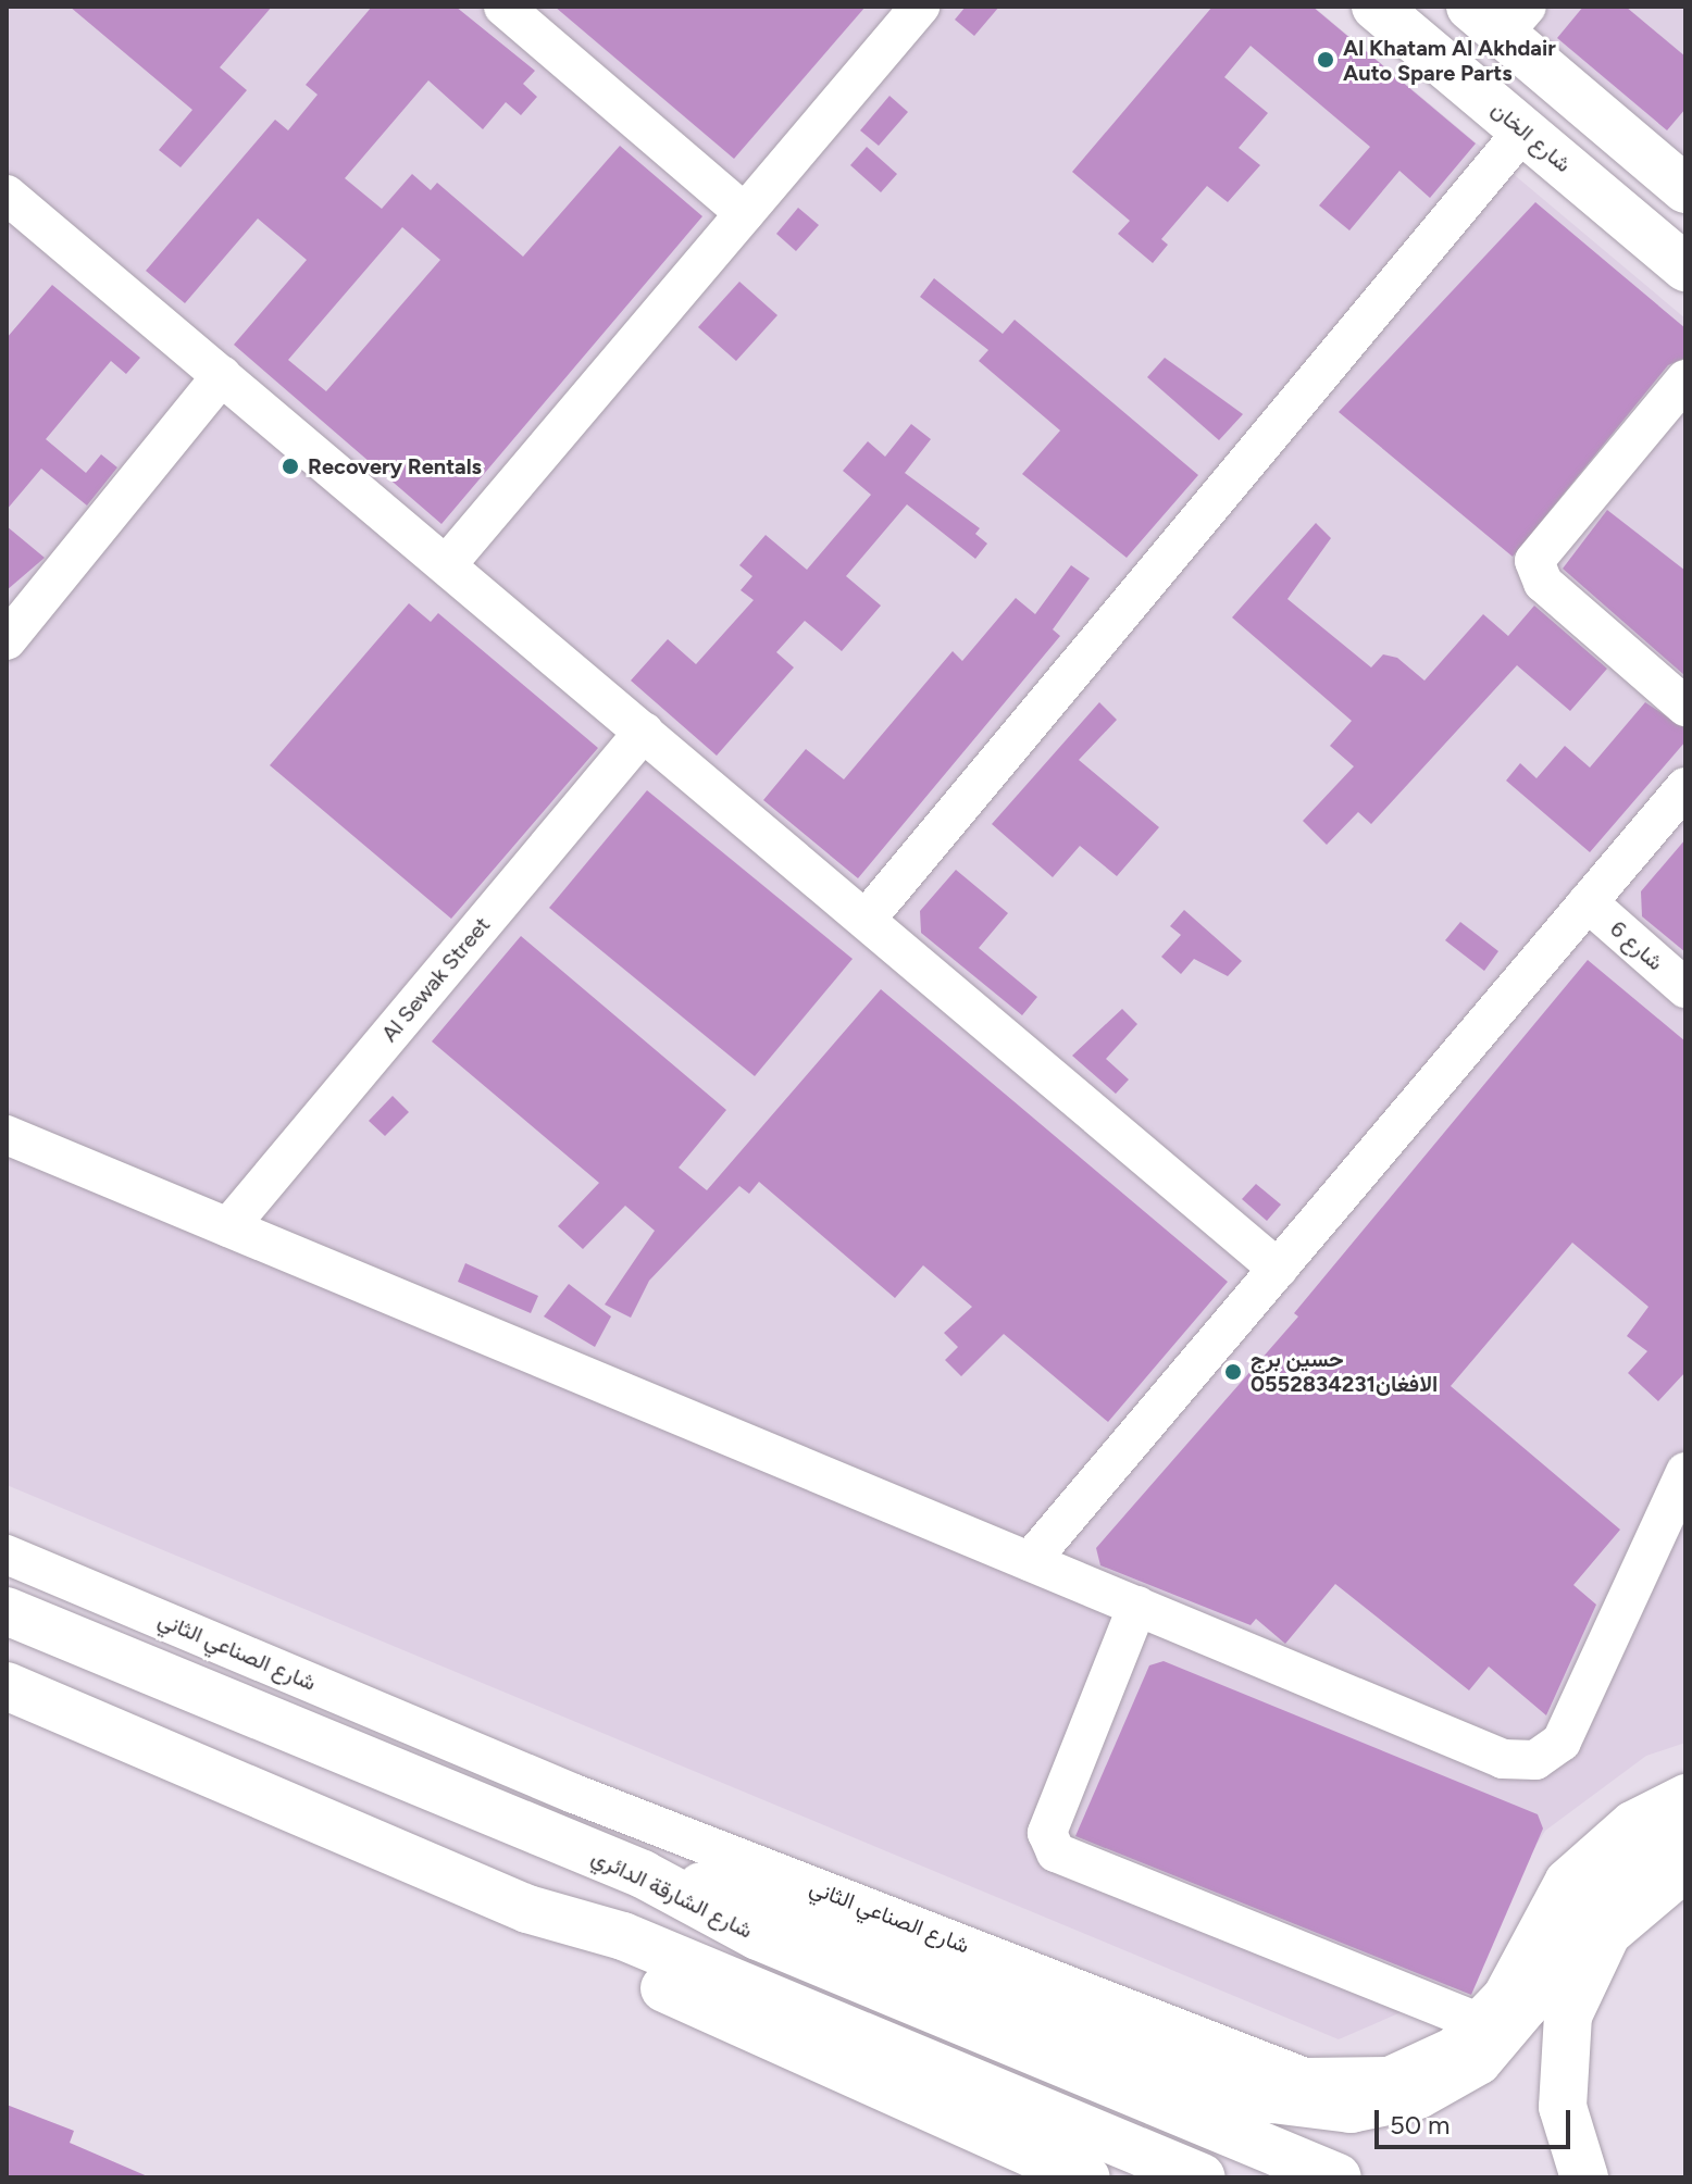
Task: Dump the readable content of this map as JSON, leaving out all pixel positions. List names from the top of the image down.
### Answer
{
  "streets": {
    "main road": ["شارع الخان", "شارع الشارقة الدائري"],
    "street": ["شارع 6", "Al Sewak Street", "شارع الصناعي الثاني"]
  },
  "places": ["Al Khatam Al Akhdair Auto Spare Parts", "Recovery Rentals", "حسين برج الافغان0552834231"],
  "scale_bar": "50 m"
}
